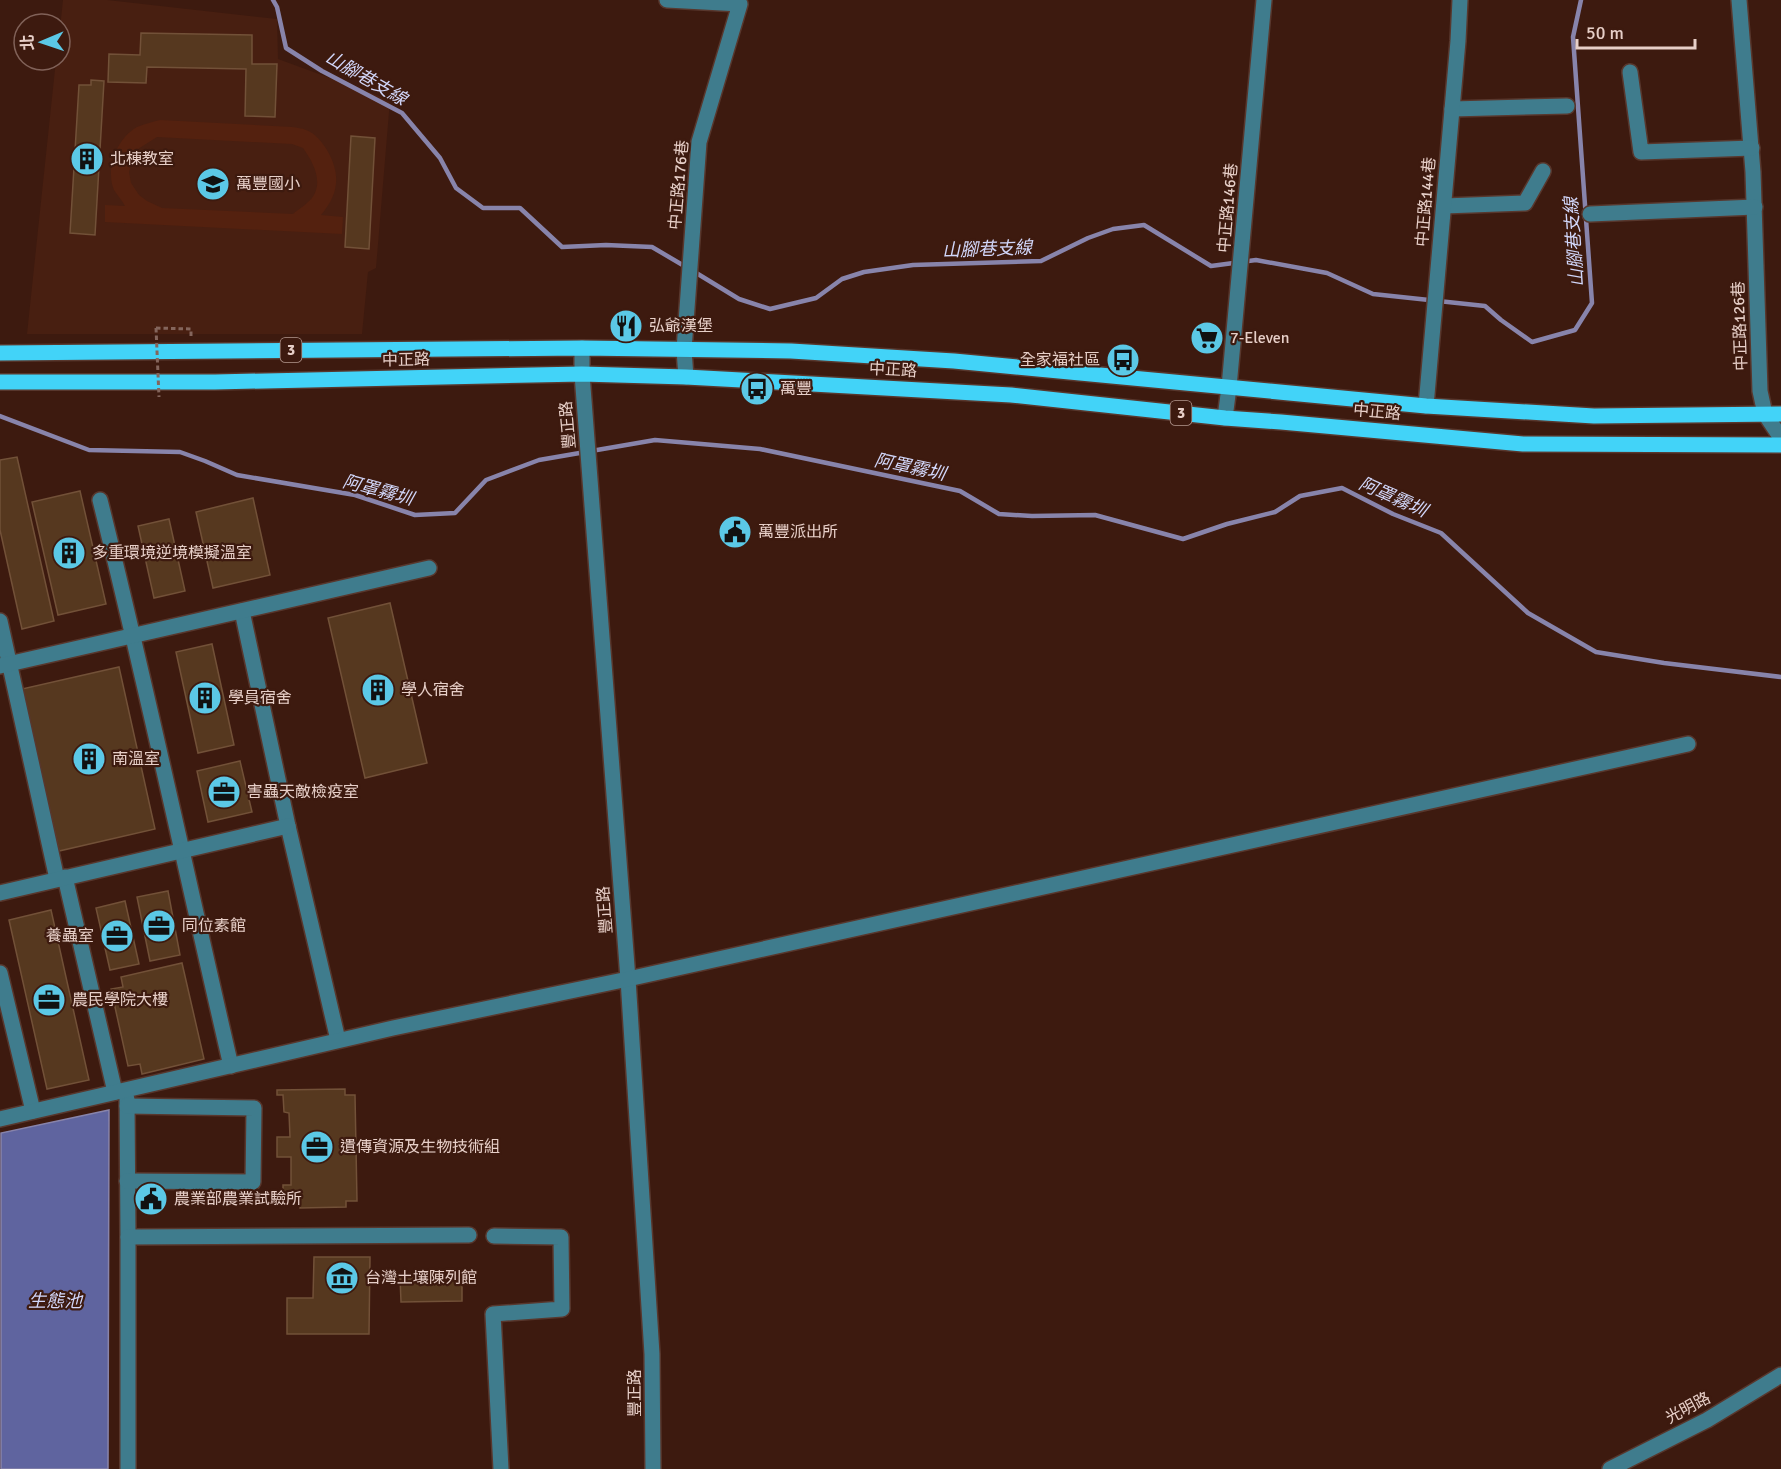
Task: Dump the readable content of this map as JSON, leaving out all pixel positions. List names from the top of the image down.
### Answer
{
  "streets": {
    "main road": ["3", "中正路"],
    "street": [
      "中正路176巷",
      "中正路144巷",
      "中正路146巷",
      "中正路126巷",
      "豐正路",
      "光明路"
    ]
  },
  "crossings": [
    ["中正路176巷", "中正路"],
    ["中正路144巷", "中正路"],
    ["中正路146巷", "中正路"],
    ["中正路126巷", "中正路"],
    ["中正路", "豐正路"]
  ],
  "water": ["山腳巷支線", "阿罩霧圳", "生態池"],
  "places": {
    "building": [
      "北棟教室",
      "多重環境逆境模擬溫室",
      "學人宿舍",
      "學員宿舍",
      "南溫室"
    ],
    "school or university": ["萬豐國小"],
    "restaurant": ["弘爺漢堡"],
    "supermarket": ["7-Eleven"],
    "bus stop": ["全家福社區", "萬豐"],
    "public building": ["萬豐派出所", "農業部農業試驗所"],
    "office": [
      "害蟲天敵檢疫室",
      "同位素館",
      "養蟲室",
      "農民學院大樓",
      "遺傳資源及生物技術組"
    ],
    "museum": ["台灣土壤陳列館"]
  },
  "scale_bar": "50 m",
  "north": "left"
}
